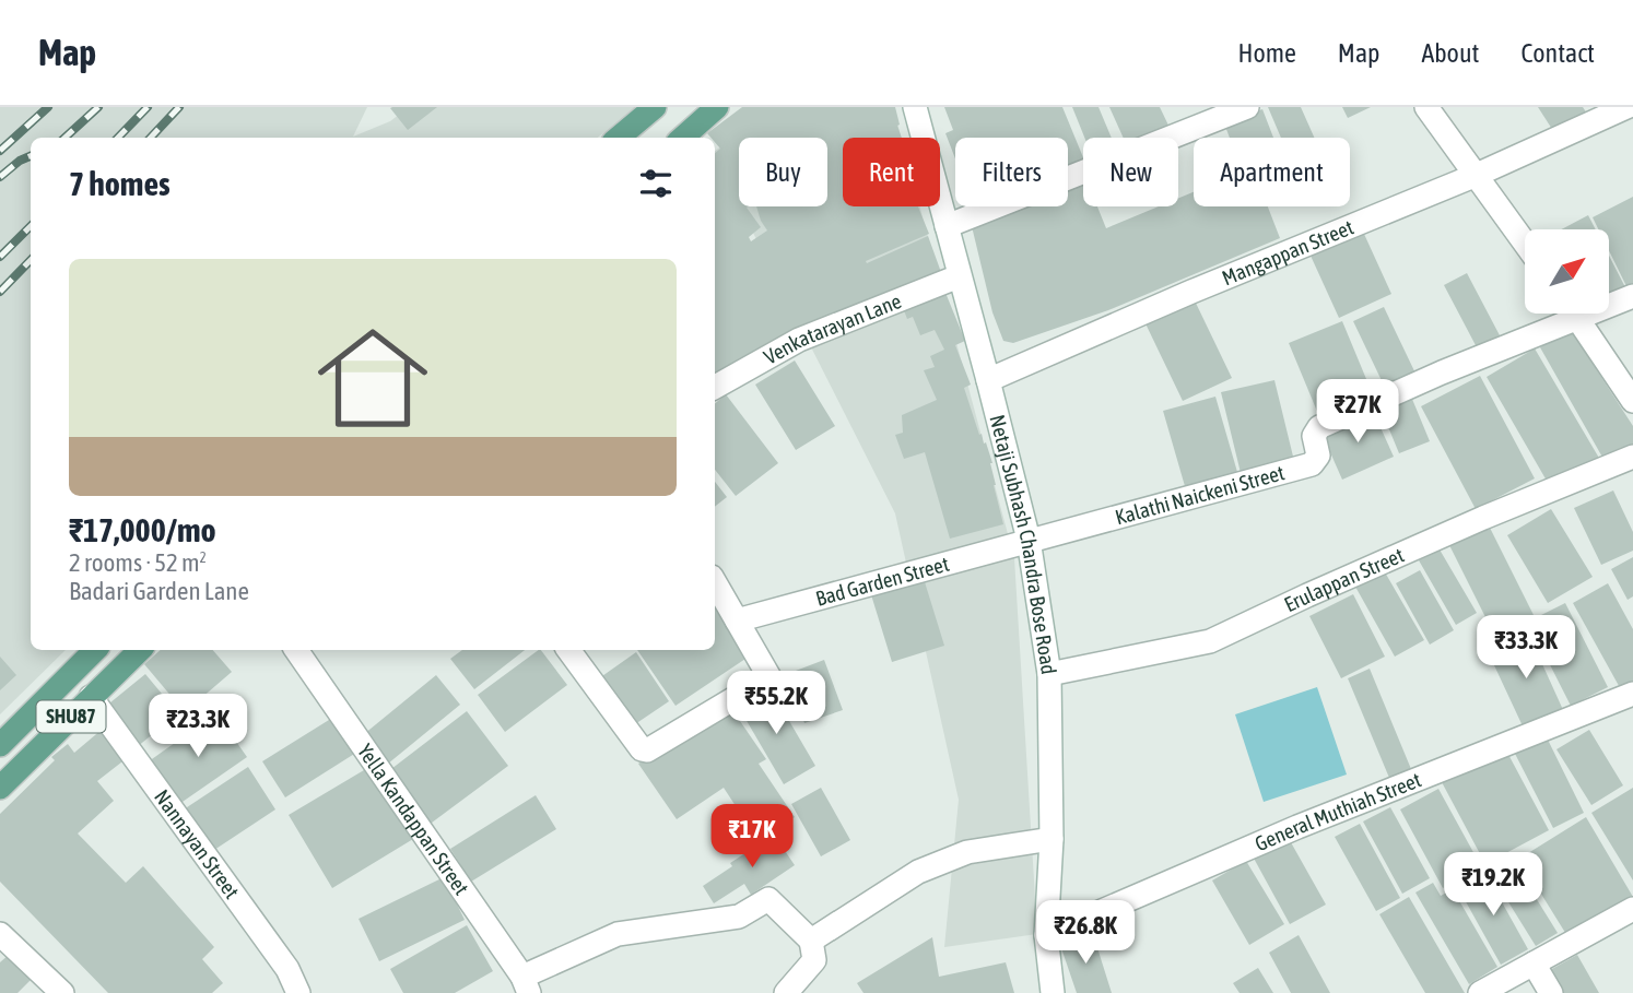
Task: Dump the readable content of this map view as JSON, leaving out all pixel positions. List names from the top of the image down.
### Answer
{
  "streets": {
    "main road": ["SHU87"],
    "street": [
      "Mangappan Street",
      "Venkatarayan Lane",
      "Kalathi Naickeni Street",
      "Netaji Subhash Chandra Bose Road",
      "Erulappan Street",
      "Bad Garden Street",
      "General Muthiah Street",
      "Yella Kandappan Street",
      "Nannayan Street"
    ]
  },
  "crossings": [
    ["Mangappan Street", "Netaji Subhash Chandra Bose Road"],
    ["Venkatarayan Lane", "Netaji Subhash Chandra Bose Road"],
    ["Kalathi Naickeni Street", "Netaji Subhash Chandra Bose Road"],
    ["Kalathi Naickeni Street", "Bad Garden Street"],
    ["Netaji Subhash Chandra Bose Road", "Erulappan Street"],
    ["Netaji Subhash Chandra Bose Road", "Bad Garden Street"],
    ["Netaji Subhash Chandra Bose Road", "General Muthiah Street"],
    ["SHU87", "Nannayan Street"]
  ],
  "north": "top right",
  "page": {
    "header": "Map",
    "nav": [
      "Home",
      "Map",
      "About",
      "Contact"
    ],
    "chip": [
      "Buy",
      "Rent",
      "Filters",
      "New",
      "Apartment"
    ],
    "heading": "7 homes",
    "list": [
      {
        "name": "₹17,000/mo",
        "note": "2 rooms · 52 m² · Badari Garden Lane"
      }
    ],
    "price": [
      "₹27K",
      "₹33.3K",
      "₹55.2K",
      "₹23.3K",
      "₹17K",
      "₹19.2K",
      "₹26.8K"
    ]
  }
}
